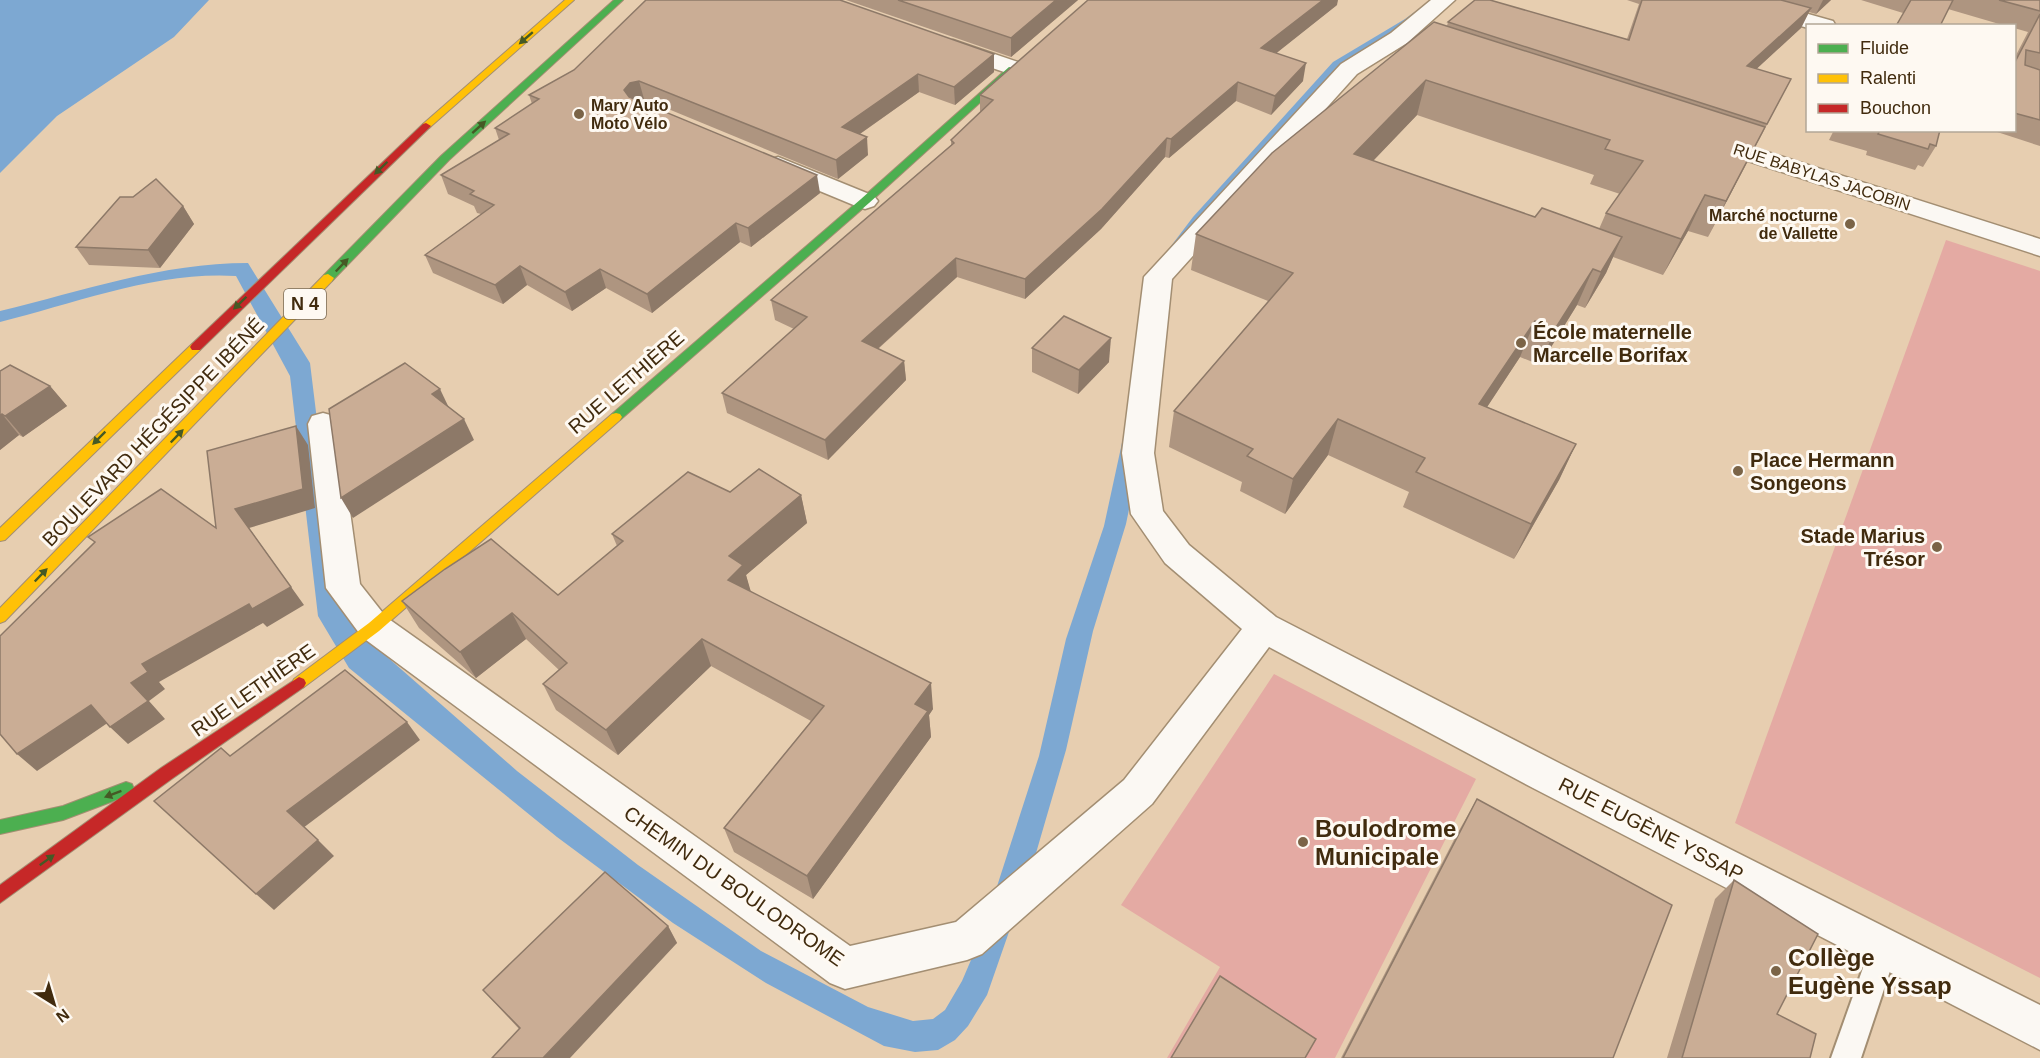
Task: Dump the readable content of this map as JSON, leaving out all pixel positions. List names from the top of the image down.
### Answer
{
  "streets": {
    "main road": ["N 4", "RUE LETHIÈRE", "BOULEVARD HÉGÉSIPPE IBÉNÉ"],
    "street": ["RUE BABYLAS JACOBIN", "RUE EUGÈNE YSSAP", "CHEMIN DU BOULODROME"]
  },
  "crossings": [
    ["RUE LETHIÈRE", "CHEMIN DU BOULODROME"],
    ["RUE EUGÈNE YSSAP", "CHEMIN DU BOULODROME"]
  ],
  "places": [
    "Mary Auto Moto Vélo",
    "Marché nocturne de Vallette",
    "École maternelle Marcelle Borifax",
    "Place Hermann Songeons",
    "Stade Marius Trésor",
    "Boulodrome Municipale",
    "Collège Eugène Yssap"
  ],
  "legend": ["Fluide", "Ralenti", "Bouchon"],
  "north": "bottom right"
}
